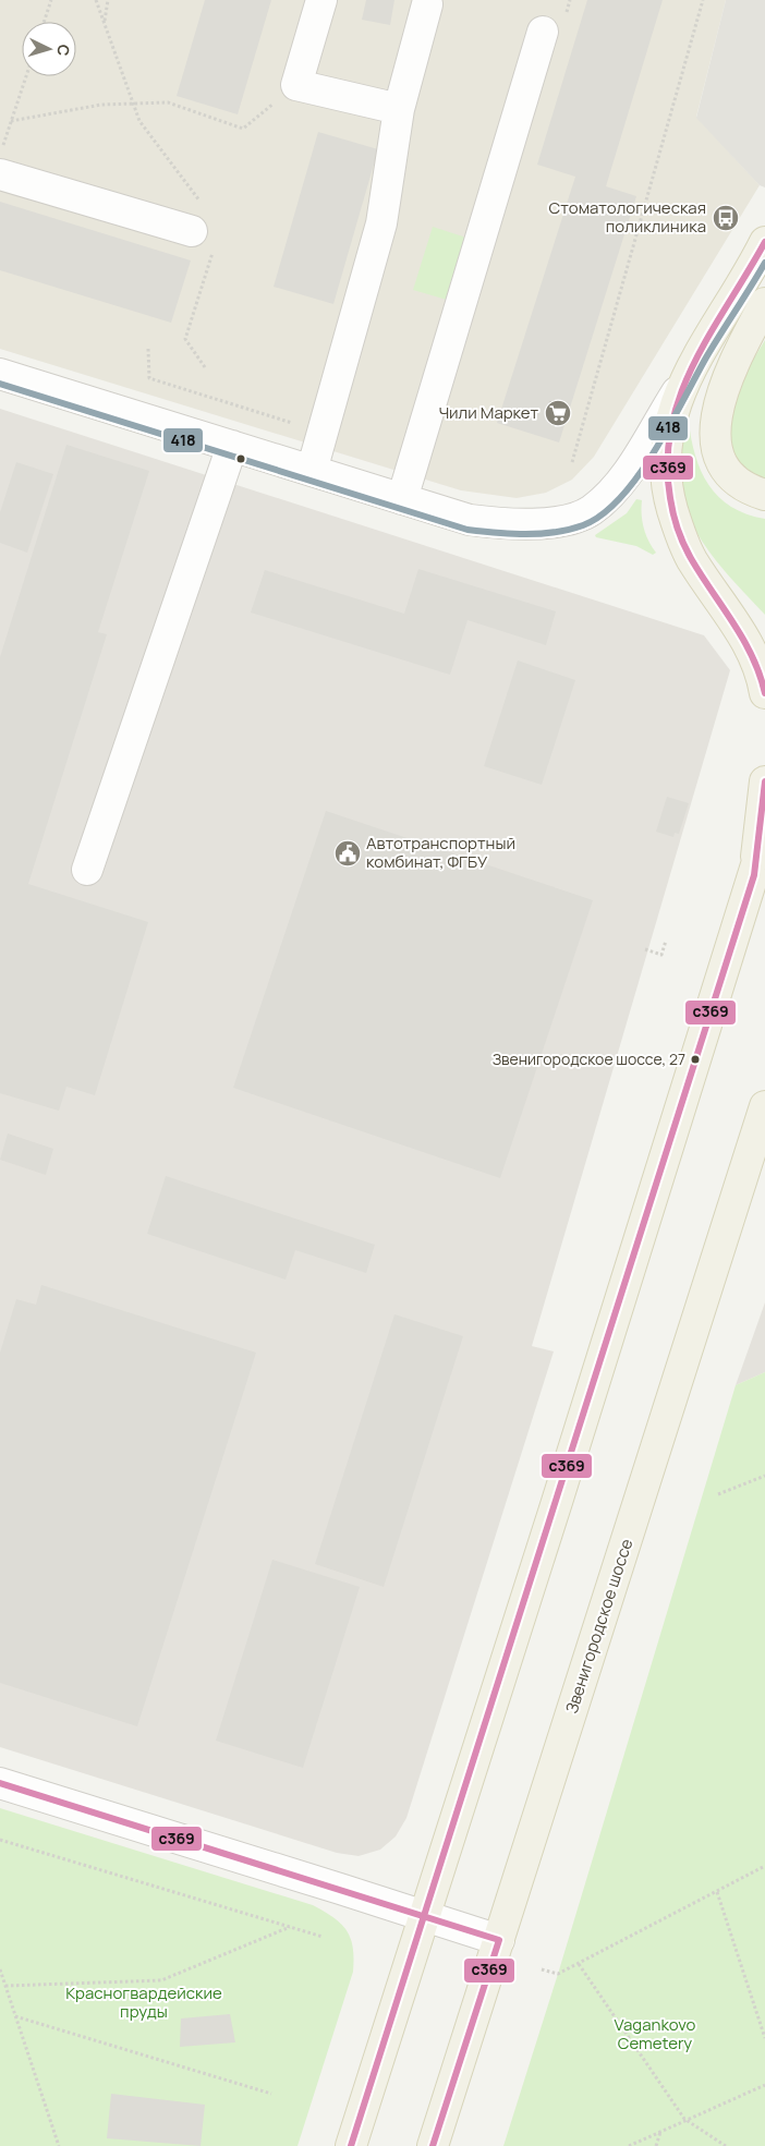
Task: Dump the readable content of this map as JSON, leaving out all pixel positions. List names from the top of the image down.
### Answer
{
  "streets": {
    "main road": ["Звенигородское шоссе"]
  },
  "parks": ["Красногвардейские пруды", "Vagankovo Cemetery"],
  "places": {
    "bus stop": ["Стоматологическая поликлиника"],
    "supermarket": ["Чили Маркет"],
    "public building": ["Автотранспортный комбинат, ФГБУ"],
    "other": ["Звенигородское шоссе, 27"]
  },
  "lines": ["transit line с369", "transit line 418"],
  "north": "right"
}
